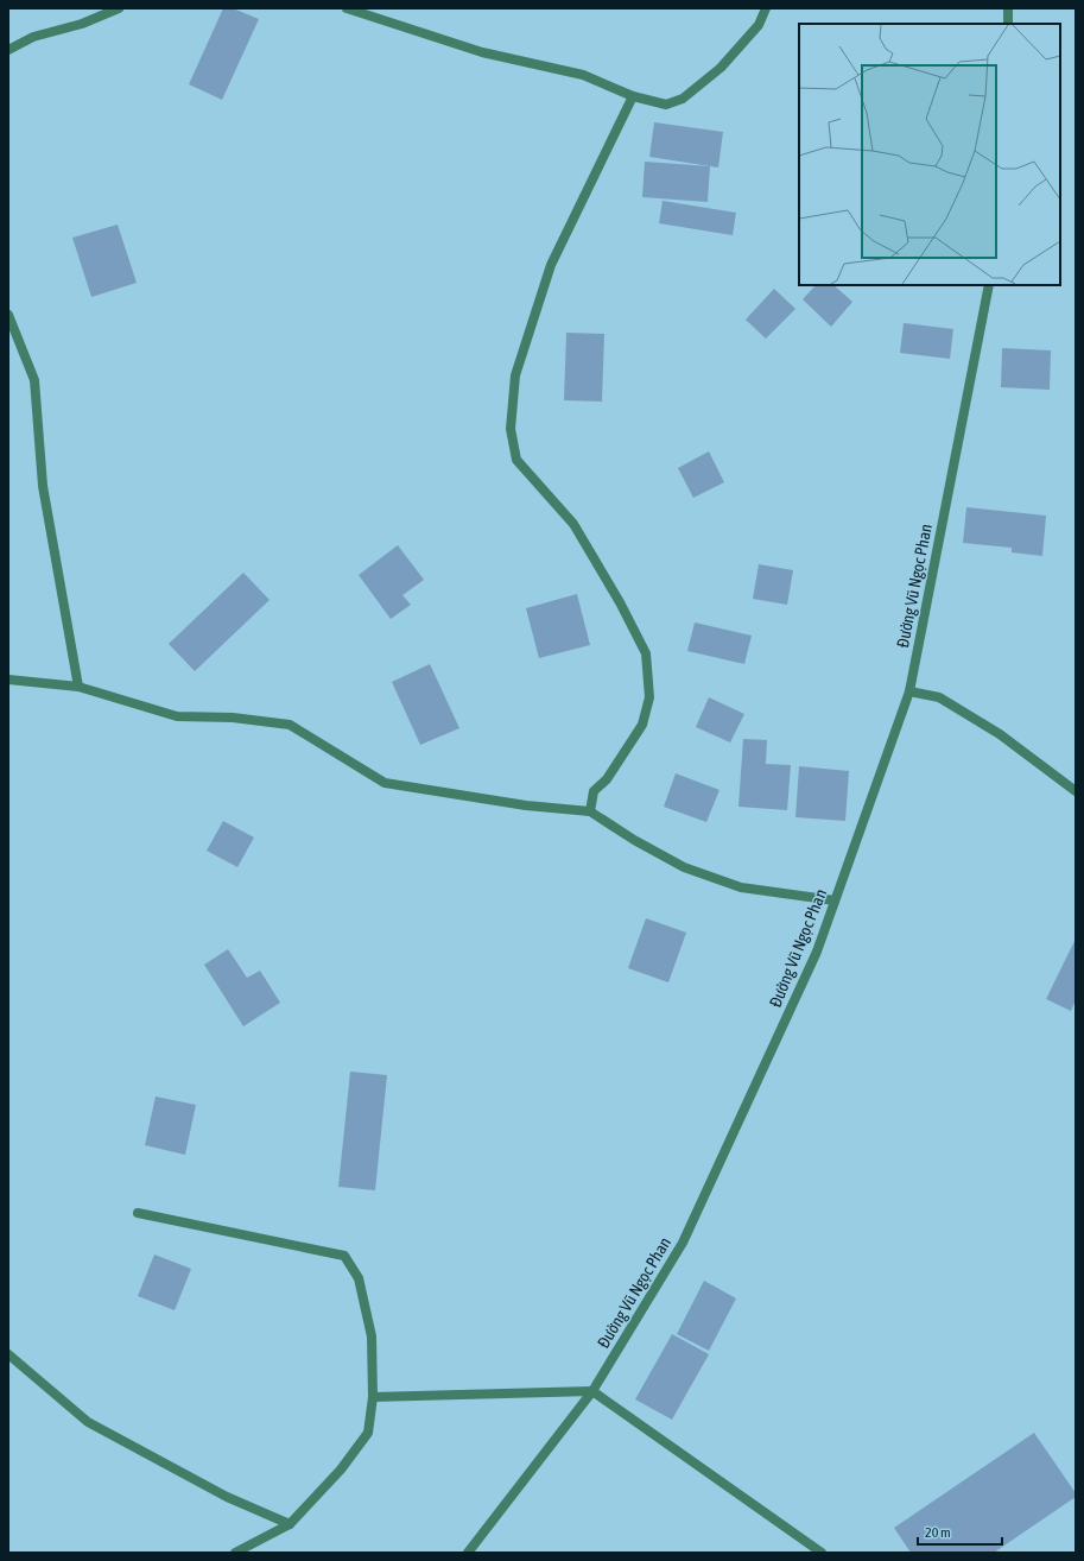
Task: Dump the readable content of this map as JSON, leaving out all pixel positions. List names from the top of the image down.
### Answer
{
  "streets": {
    "street": ["Đường Vũ Ngọc Phan"]
  },
  "scale_bar": "20 m"
}
